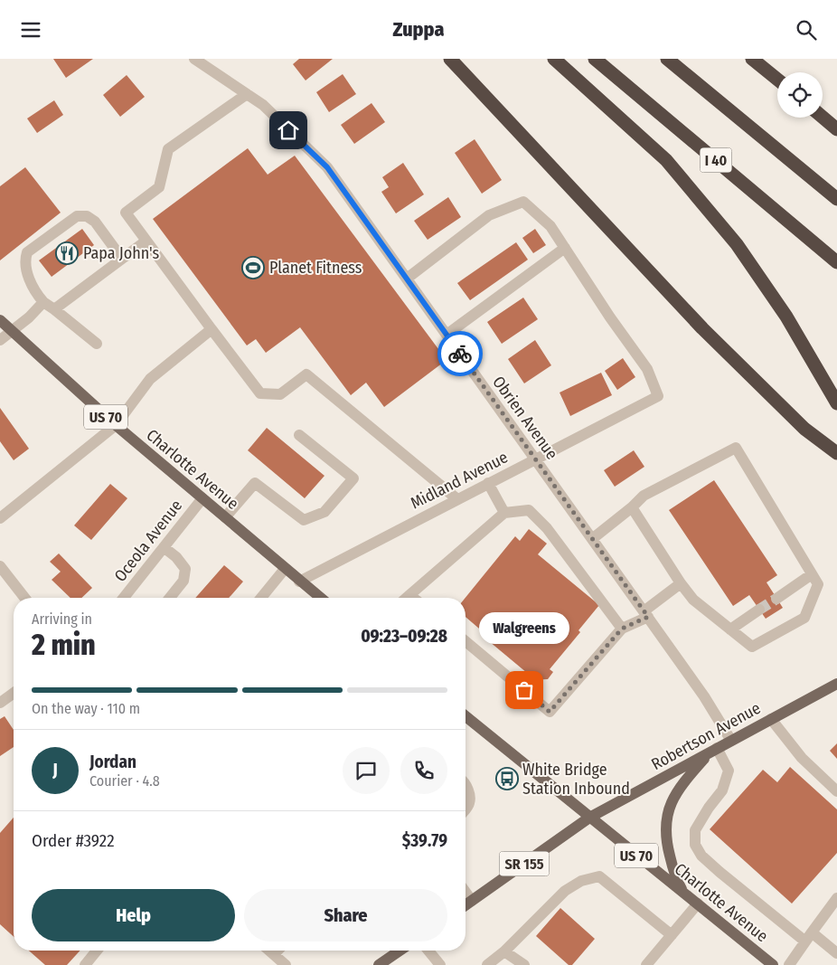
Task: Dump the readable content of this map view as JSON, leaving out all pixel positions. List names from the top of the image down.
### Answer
{
  "streets": {
    "highway": ["I 40"],
    "main road": [
      "US 70",
      "Charlotte Avenue",
      "Robertson Avenue",
      "SR 155"
    ],
    "street": ["Obrien Avenue", "Midland Avenue", "Oceola Avenue"]
  },
  "crossings": [
    ["Obrien Avenue", "Midland Avenue"],
    ["Obrien Avenue", "Robertson Avenue"],
    ["Charlotte Avenue", "Midland Avenue"],
    ["Charlotte Avenue", "Oceola Avenue"],
    ["Charlotte Avenue", "Robertson Avenue"],
    ["Charlotte Avenue", "SR 155"],
    ["Robertson Avenue", "SR 155"]
  ],
  "places": {
    "restaurant": ["Papa John's"],
    "sports": ["Planet Fitness"],
    "other": ["Walgreens"],
    "bus stop": ["White Bridge Station Inbound"]
  },
  "page": {
    "header": "Zuppa",
    "heading": ["2 min", "Arriving in", "09:23–09:28"],
    "panel": [
      "Jordan",
      "Courier · 4.8",
      "Order #3922",
      "$39.79"
    ],
    "bubble": "Walgreens",
    "bar": "On the way · 110 m",
    "round": "J",
    "buttons": ["Help", "Share"]
  }
}
